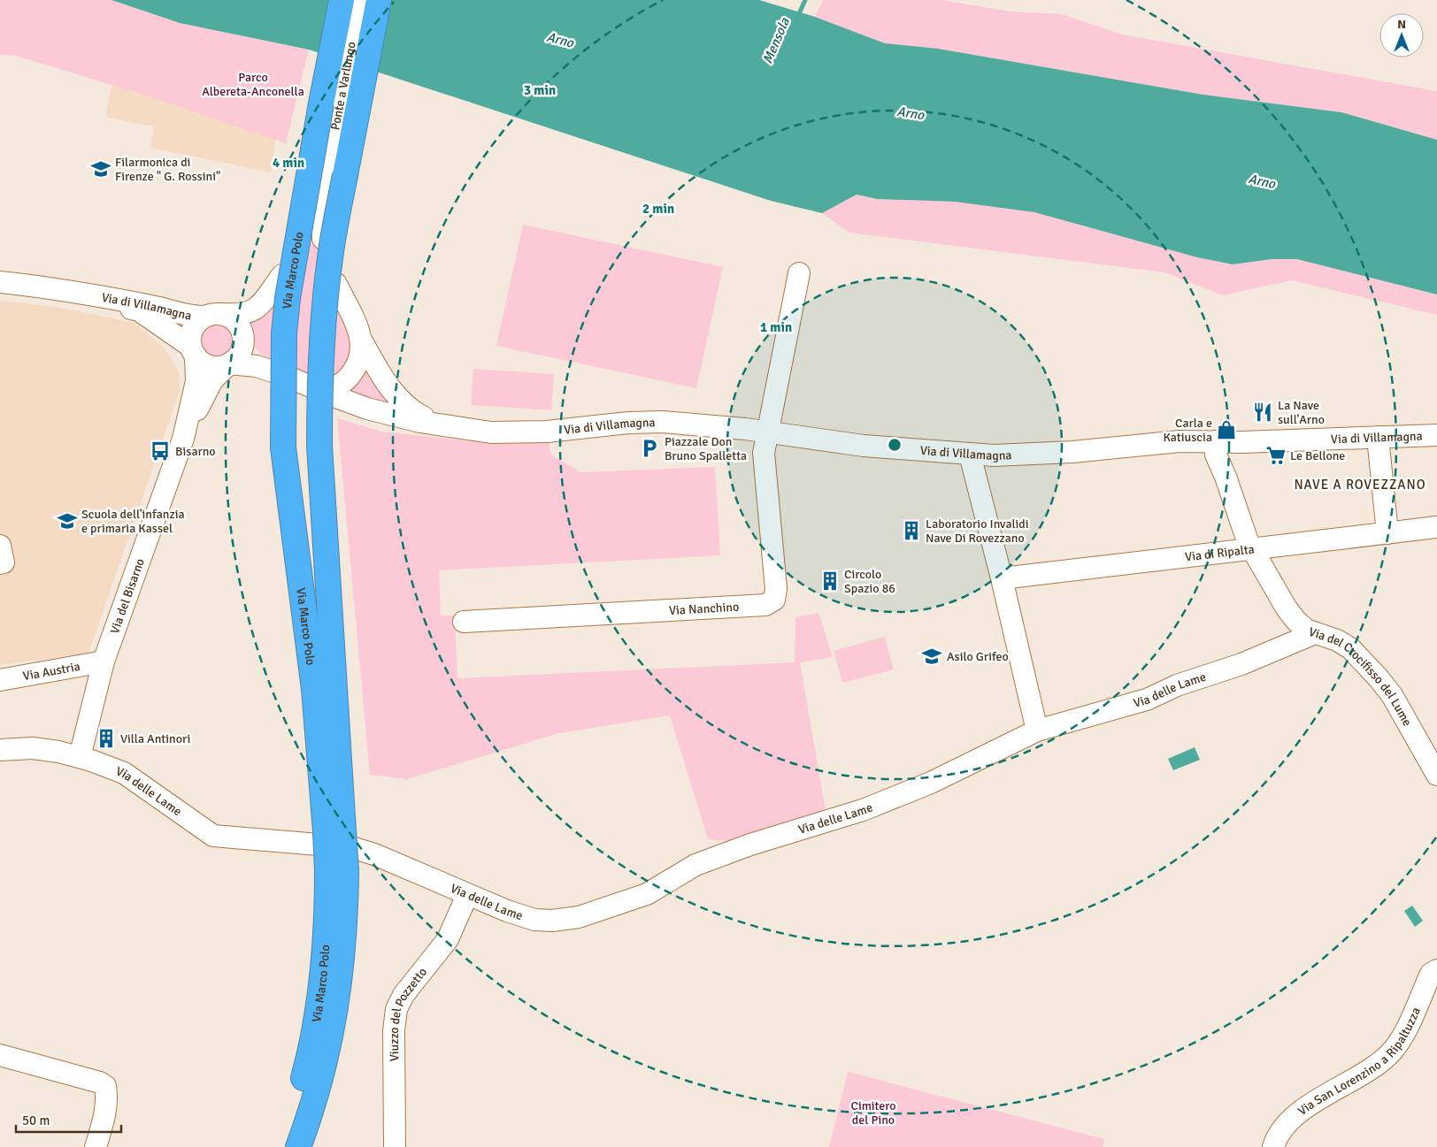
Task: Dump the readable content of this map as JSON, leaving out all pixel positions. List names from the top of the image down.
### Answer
{
  "streets": {
    "highway": ["Via Marco Polo"],
    "street": [
      "Ponte a Varlungo",
      "Via di Villamagna",
      "Via di Ripalta",
      "Via del Bisarno",
      "Via Nanchino",
      "Via Austria",
      "Via del Crocifisso del Lume",
      "Via delle Lame",
      "Viuzzo del Pozzetto",
      "Via San Lorenzino a Ripaltuzza"
    ]
  },
  "crossings": [
    ["Via Marco Polo", "Via delle Lame"],
    ["Via di Villamagna", "Via del Bisarno"],
    ["Via di Villamagna", "Via Nanchino"],
    ["Via di Villamagna", "Via del Crocifisso del Lume"],
    ["Via di Ripalta", "Via del Crocifisso del Lume"],
    ["Via del Bisarno", "Via Austria"],
    ["Via del Bisarno", "Via delle Lame"],
    ["Via del Crocifisso del Lume", "Via delle Lame"],
    ["Via delle Lame", "Viuzzo del Pozzetto"]
  ],
  "districts": ["NAVE A ROVEZZANO"],
  "water": ["Arno", "Mensola"],
  "parks": ["Parco Albereta-Anconella", "Cimitero del Pino"],
  "places": {
    "school or university": ["Filarmonica di Firenze \" G. Rossini\"", "Scuola dell'infanzia e primaria Kassel", "Asilo Grifeo"],
    "restaurant": ["La Nave sull'Arno"],
    "shop": ["Carla e Katiuscia"],
    "parking": ["Piazzale Don Bruno Spalletta"],
    "bus stop": ["Bisarno"],
    "supermarket": ["Le Bellone"],
    "building": ["Laboratorio Invalidi Nave Di Rovezzano", "Circolo Spazio 86", "Villa Antinori"]
  },
  "scale_bar": "50 m",
  "north": "top",
  "rings": [
    "3 min",
    "4 min",
    "2 min",
    "1 min"
  ]
}
